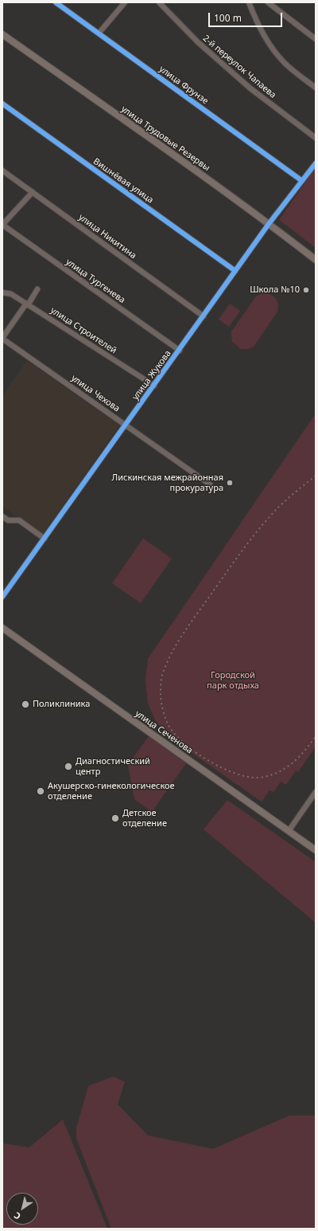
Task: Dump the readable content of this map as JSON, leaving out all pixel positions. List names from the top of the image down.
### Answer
{
  "streets": {
    "main road": ["улица Трудовые Резервы", "улица Сеченова"],
    "street": [
      "2-й переулок Чапаева",
      "улица Фрунзе",
      "Вишнёвая улица",
      "улица Никитина",
      "улица Тургенева",
      "улица Строителей",
      "улица Жукова",
      "улица Чехова"
    ]
  },
  "crossings": [
    ["улица Фрунзе", "улица Жукова"],
    ["улица Трудовые Резервы", "улица Жукова"],
    ["Вишнёвая улица", "улица Жукова"],
    ["улица Никитина", "улица Жукова"],
    ["улица Тургенева", "улица Жукова"],
    ["улица Строителей", "улица Жукова"],
    ["улица Жукова", "улица Чехова"]
  ],
  "parks": ["Городской парк отдыха"],
  "places": [
    "Школа №10",
    "Лискинская межрайонная прокуратура",
    "Поликлиника",
    "Диагностический центр",
    "Акушерско-гинекологическое отделение",
    "Детское отделение"
  ],
  "scale_bar": "100 m",
  "north": "bottom left"
}
